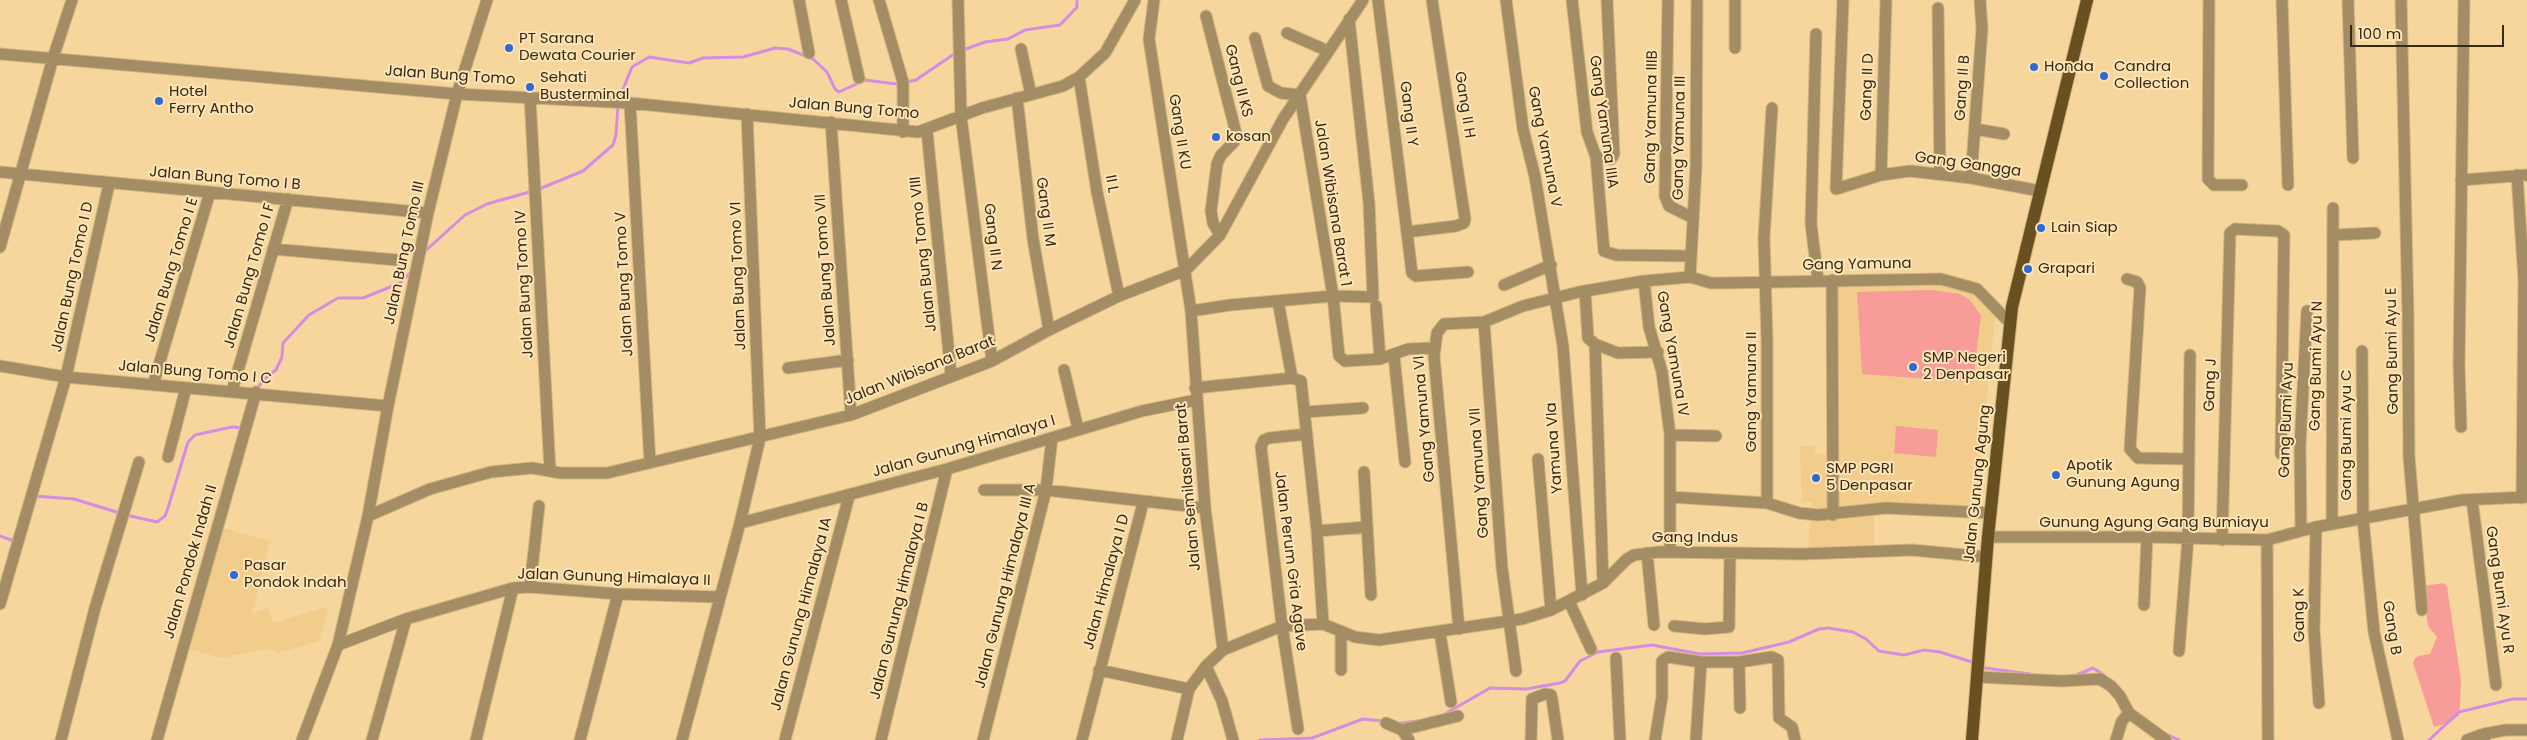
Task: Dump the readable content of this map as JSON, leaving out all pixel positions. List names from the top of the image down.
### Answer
{
  "streets": {
    "main road": ["Jalan Gunung Agung"],
    "street": [
      "Jalan Bung Tomo",
      "Gang II KS",
      "Gang II D",
      "Gang II B",
      "Gang II H",
      "Gang II Y",
      "Gang Yamuna IIIB",
      "Gang Yamuna IIIA",
      "Gang II KU",
      "Gang Yamuna III",
      "Gang Yamuna V",
      "Gang Gangga",
      "Jalan Bung Tomo I B",
      "II L",
      "Jalan Wibisana Barat 1",
      "Gang II M",
      "Gang II N",
      "Jalan Bung Tomo III",
      "Jalan Bung Tomo VIII",
      "Gang Yamuna",
      "Jalan Bung Tomo I E",
      "Jalan Bung Tomo VII",
      "Jalan Bung Tomo I F",
      "Jalan Bung Tomo VI",
      "Jalan Bung Tomo I D",
      "Jalan Bung Tomo IV",
      "Jalan Bung Tomo V",
      "Gang Bumi Ayu E",
      "Gang Yamuna IV",
      "Gang Bumi Ayu N",
      "Jalan Wibisana Barat",
      "Jalan Bung Tomo I C",
      "Gang J",
      "Gang Yamuna II",
      "Gang Yamuna VI",
      "Gang Bumi Ayu",
      "Gang Bumi Ayu C",
      "Jalan Gunung Himalaya I",
      "Yamuna VIa",
      "Gang Yamuna VII",
      "Jalan Semilasari Barat",
      "Gunung Agung Gang Bumiayu",
      "Gang Indus",
      "Jalan Perum Gria Agave",
      "Jalan Pondok Indah II",
      "Jalan Gunung Himalaya II",
      "Jalan Himalaya I D",
      "Jalan Gunung Himalaya III A",
      "Gang Bumi Ayu R",
      "Jalan Gunung Himalaya I B",
      "Jalan Gunung Himalaya IA",
      "Gang K",
      "Gang B"
    ]
  },
  "crossings": [
    ["Jalan Bung Tomo", "II L"],
    ["Jalan Bung Tomo", "Gang II M"],
    ["Jalan Bung Tomo", "Gang II N"],
    ["Jalan Bung Tomo", "Jalan Bung Tomo III"],
    ["Jalan Bung Tomo", "Jalan Bung Tomo VIII"],
    ["Jalan Bung Tomo", "Jalan Bung Tomo VII"],
    ["Jalan Bung Tomo", "Jalan Bung Tomo VI"],
    ["Jalan Bung Tomo", "Jalan Bung Tomo IV"],
    ["Jalan Bung Tomo", "Jalan Bung Tomo V"],
    ["Gang II KS", "Jalan Wibisana Barat"],
    ["Gang II D", "Gang Gangga"],
    ["Gang II B", "Gang Gangga"],
    ["Gang II H", "Gang II Y"],
    ["Gang Yamuna IIIB", "Gang Yamuna III"],
    ["Gang Yamuna IIIA", "Gang Yamuna III"],
    ["Gang II KU", "Jalan Wibisana Barat"],
    ["Gang II KU", "Jalan Semilasari Barat"],
    ["Gang Yamuna III", "Gang Yamuna"],
    ["Gang Yamuna III", "Gang Yamuna VI"],
    ["Gang Yamuna V", "Gang Yamuna VI"],
    ["Gang Yamuna V", "Yamuna VIa"],
    ["Gang Gangga", "Jalan Gunung Agung"],
    ["Jalan Bung Tomo I B", "Jalan Bung Tomo III"],
    ["Jalan Bung Tomo I B", "Jalan Bung Tomo I E"],
    ["Jalan Bung Tomo I B", "Jalan Bung Tomo I F"],
    ["Jalan Bung Tomo I B", "Jalan Bung Tomo I D"],
    ["II L", "Jalan Wibisana Barat"],
    ["Jalan Wibisana Barat 1", "Jalan Wibisana Barat"],
    ["Jalan Wibisana Barat 1", "Jalan Semilasari Barat"],
    ["Gang II M", "Jalan Wibisana Barat"],
    ["Gang II N", "Jalan Wibisana Barat"],
    ["Jalan Bung Tomo III", "Jalan Wibisana Barat"],
    ["Jalan Bung Tomo III", "Jalan Bung Tomo I C"],
    ["Jalan Bung Tomo III", "Jalan Gunung Himalaya II"],
    ["Jalan Bung Tomo VIII", "Jalan Wibisana Barat"],
    ["Gang Yamuna", "Gang Yamuna II"],
    ["Gang Yamuna", "Gang Yamuna VI"],
    ["Gang Yamuna", "Jalan Gunung Agung"],
    ["Jalan Bung Tomo I E", "Jalan Bung Tomo I C"],
    ["Jalan Bung Tomo VII", "Jalan Wibisana Barat"],
    ["Jalan Bung Tomo I F", "Jalan Bung Tomo I C"],
    ["Jalan Bung Tomo VI", "Jalan Wibisana Barat"],
    ["Jalan Bung Tomo VI", "Jalan Gunung Himalaya I"],
    ["Jalan Bung Tomo VI", "Jalan Gunung Himalaya II"],
    ["Jalan Bung Tomo I D", "Jalan Bung Tomo I C"],
    ["Jalan Bung Tomo IV", "Jalan Wibisana Barat"],
    ["Jalan Bung Tomo V", "Jalan Wibisana Barat"],
    ["Gang Bumi Ayu E", "Gunung Agung Gang Bumiayu"],
    ["Gang Yamuna IV", "Gang Yamuna VI"],
    ["Gang Yamuna IV", "Gang Indus"],
    ["Gang Bumi Ayu N", "Gunung Agung Gang Bumiayu"],
    ["Jalan Wibisana Barat", "Jalan Semilasari Barat"],
    ["Jalan Bung Tomo I C", "Jalan Pondok Indah II"],
    ["Gang J", "Gunung Agung Gang Bumiayu"],
    ["Gang Yamuna VI", "Yamuna VIa"],
    ["Gang Yamuna VI", "Gang Yamuna VII"],
    ["Gang Yamuna VI", "Gang Indus"],
    ["Gang Bumi Ayu", "Gunung Agung Gang Bumiayu"],
    ["Gang Bumi Ayu C", "Gunung Agung Gang Bumiayu"],
    ["Gang Bumi Ayu C", "Gang B"],
    ["Jalan Gunung Himalaya I", "Jalan Semilasari Barat"],
    ["Jalan Gunung Himalaya I", "Jalan Gunung Himalaya III A"],
    ["Jalan Gunung Himalaya I", "Jalan Gunung Himalaya I B"],
    ["Jalan Gunung Himalaya I", "Jalan Gunung Himalaya IA"],
    ["Yamuna VIa", "Gang Indus"],
    ["Gang Yamuna VII", "Gang Indus"],
    ["Jalan Gunung Agung", "Gunung Agung Gang Bumiayu"],
    ["Jalan Gunung Agung", "Gang Indus"],
    ["Jalan Semilasari Barat", "Gang Indus"],
    ["Gunung Agung Gang Bumiayu", "Gang Bumi Ayu R"],
    ["Gunung Agung Gang Bumiayu", "Gang K"],
    ["Gunung Agung Gang Bumiayu", "Gang B"],
    ["Gang Indus", "Jalan Perum Gria Agave"]
  ],
  "places": [
    "PT Sarana Dewata Courier",
    "Honda",
    "Candra Collection",
    "Sehati Busterminal",
    "Hotel Ferry Antho",
    "kosan",
    "Lain Siap",
    "Grapari",
    "SMP Negeri 2 Denpasar",
    "Apotik Gunung Agung",
    "SMP PGRI 5 Denpasar",
    "Pasar Pondok Indah"
  ],
  "scale_bar": "100 m"
}
